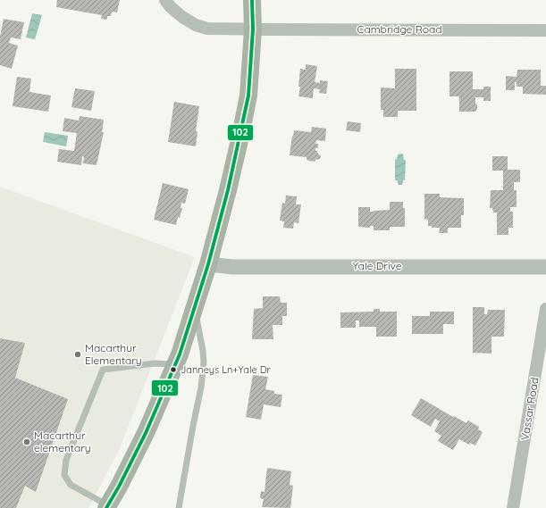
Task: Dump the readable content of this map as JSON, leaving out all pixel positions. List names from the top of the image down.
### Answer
{
  "streets": {
    "street": ["Cambridge Road", "Yale Drive", "Vassar Road"]
  },
  "places": ["Macarthur Elementary", "Janneys Ln+Yale Dr", "Macarthur elementary"],
  "lines": ["transit line 102"]
}
